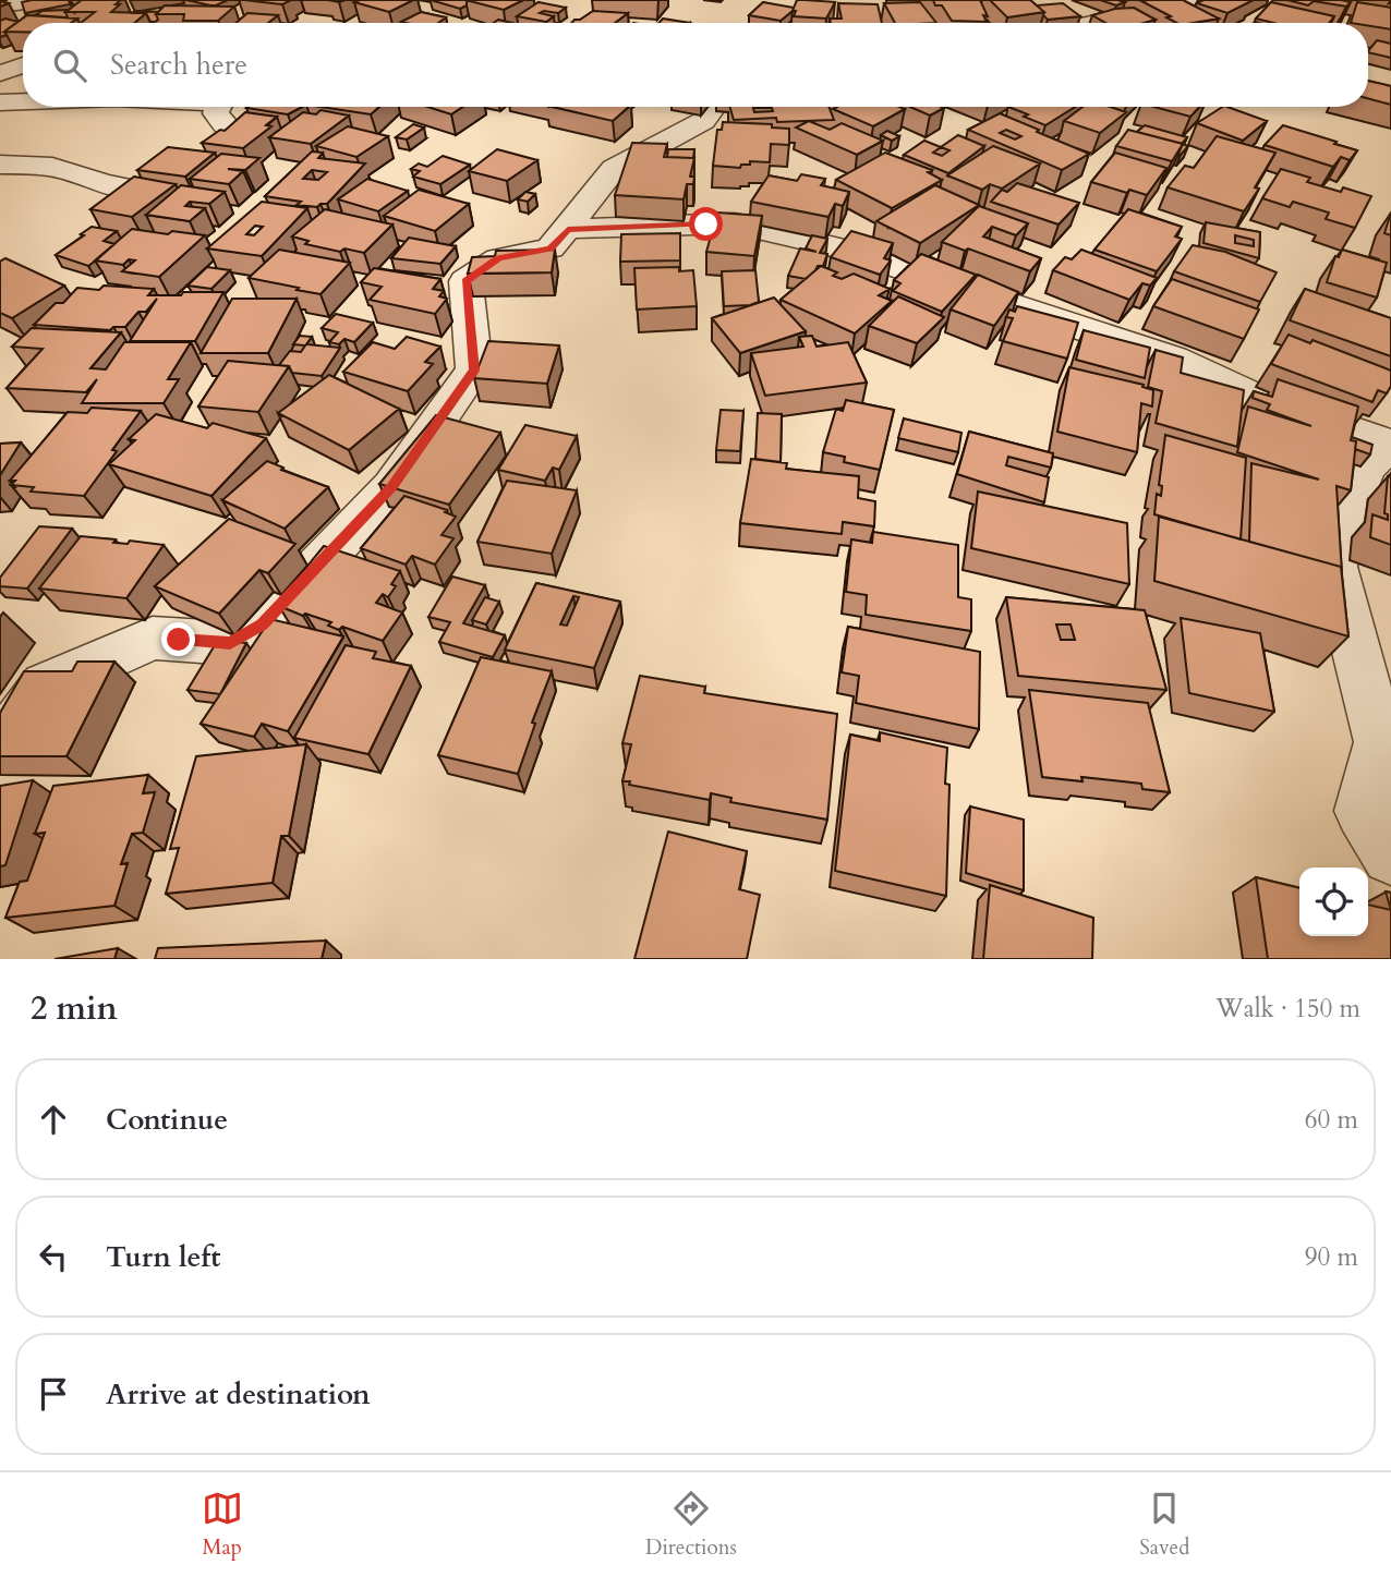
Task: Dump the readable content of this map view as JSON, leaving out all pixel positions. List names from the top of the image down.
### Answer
{
  "page": {
    "search": "Search here",
    "heading": ["2 min", "Walk · 150 m"],
    "list": [
      ["Continue", "60 m"],
      ["Turn left", "90 m"],
      "Arrive at destination"
    ],
    "nav": ["Map", "Directions", "Saved"]
  }
}
